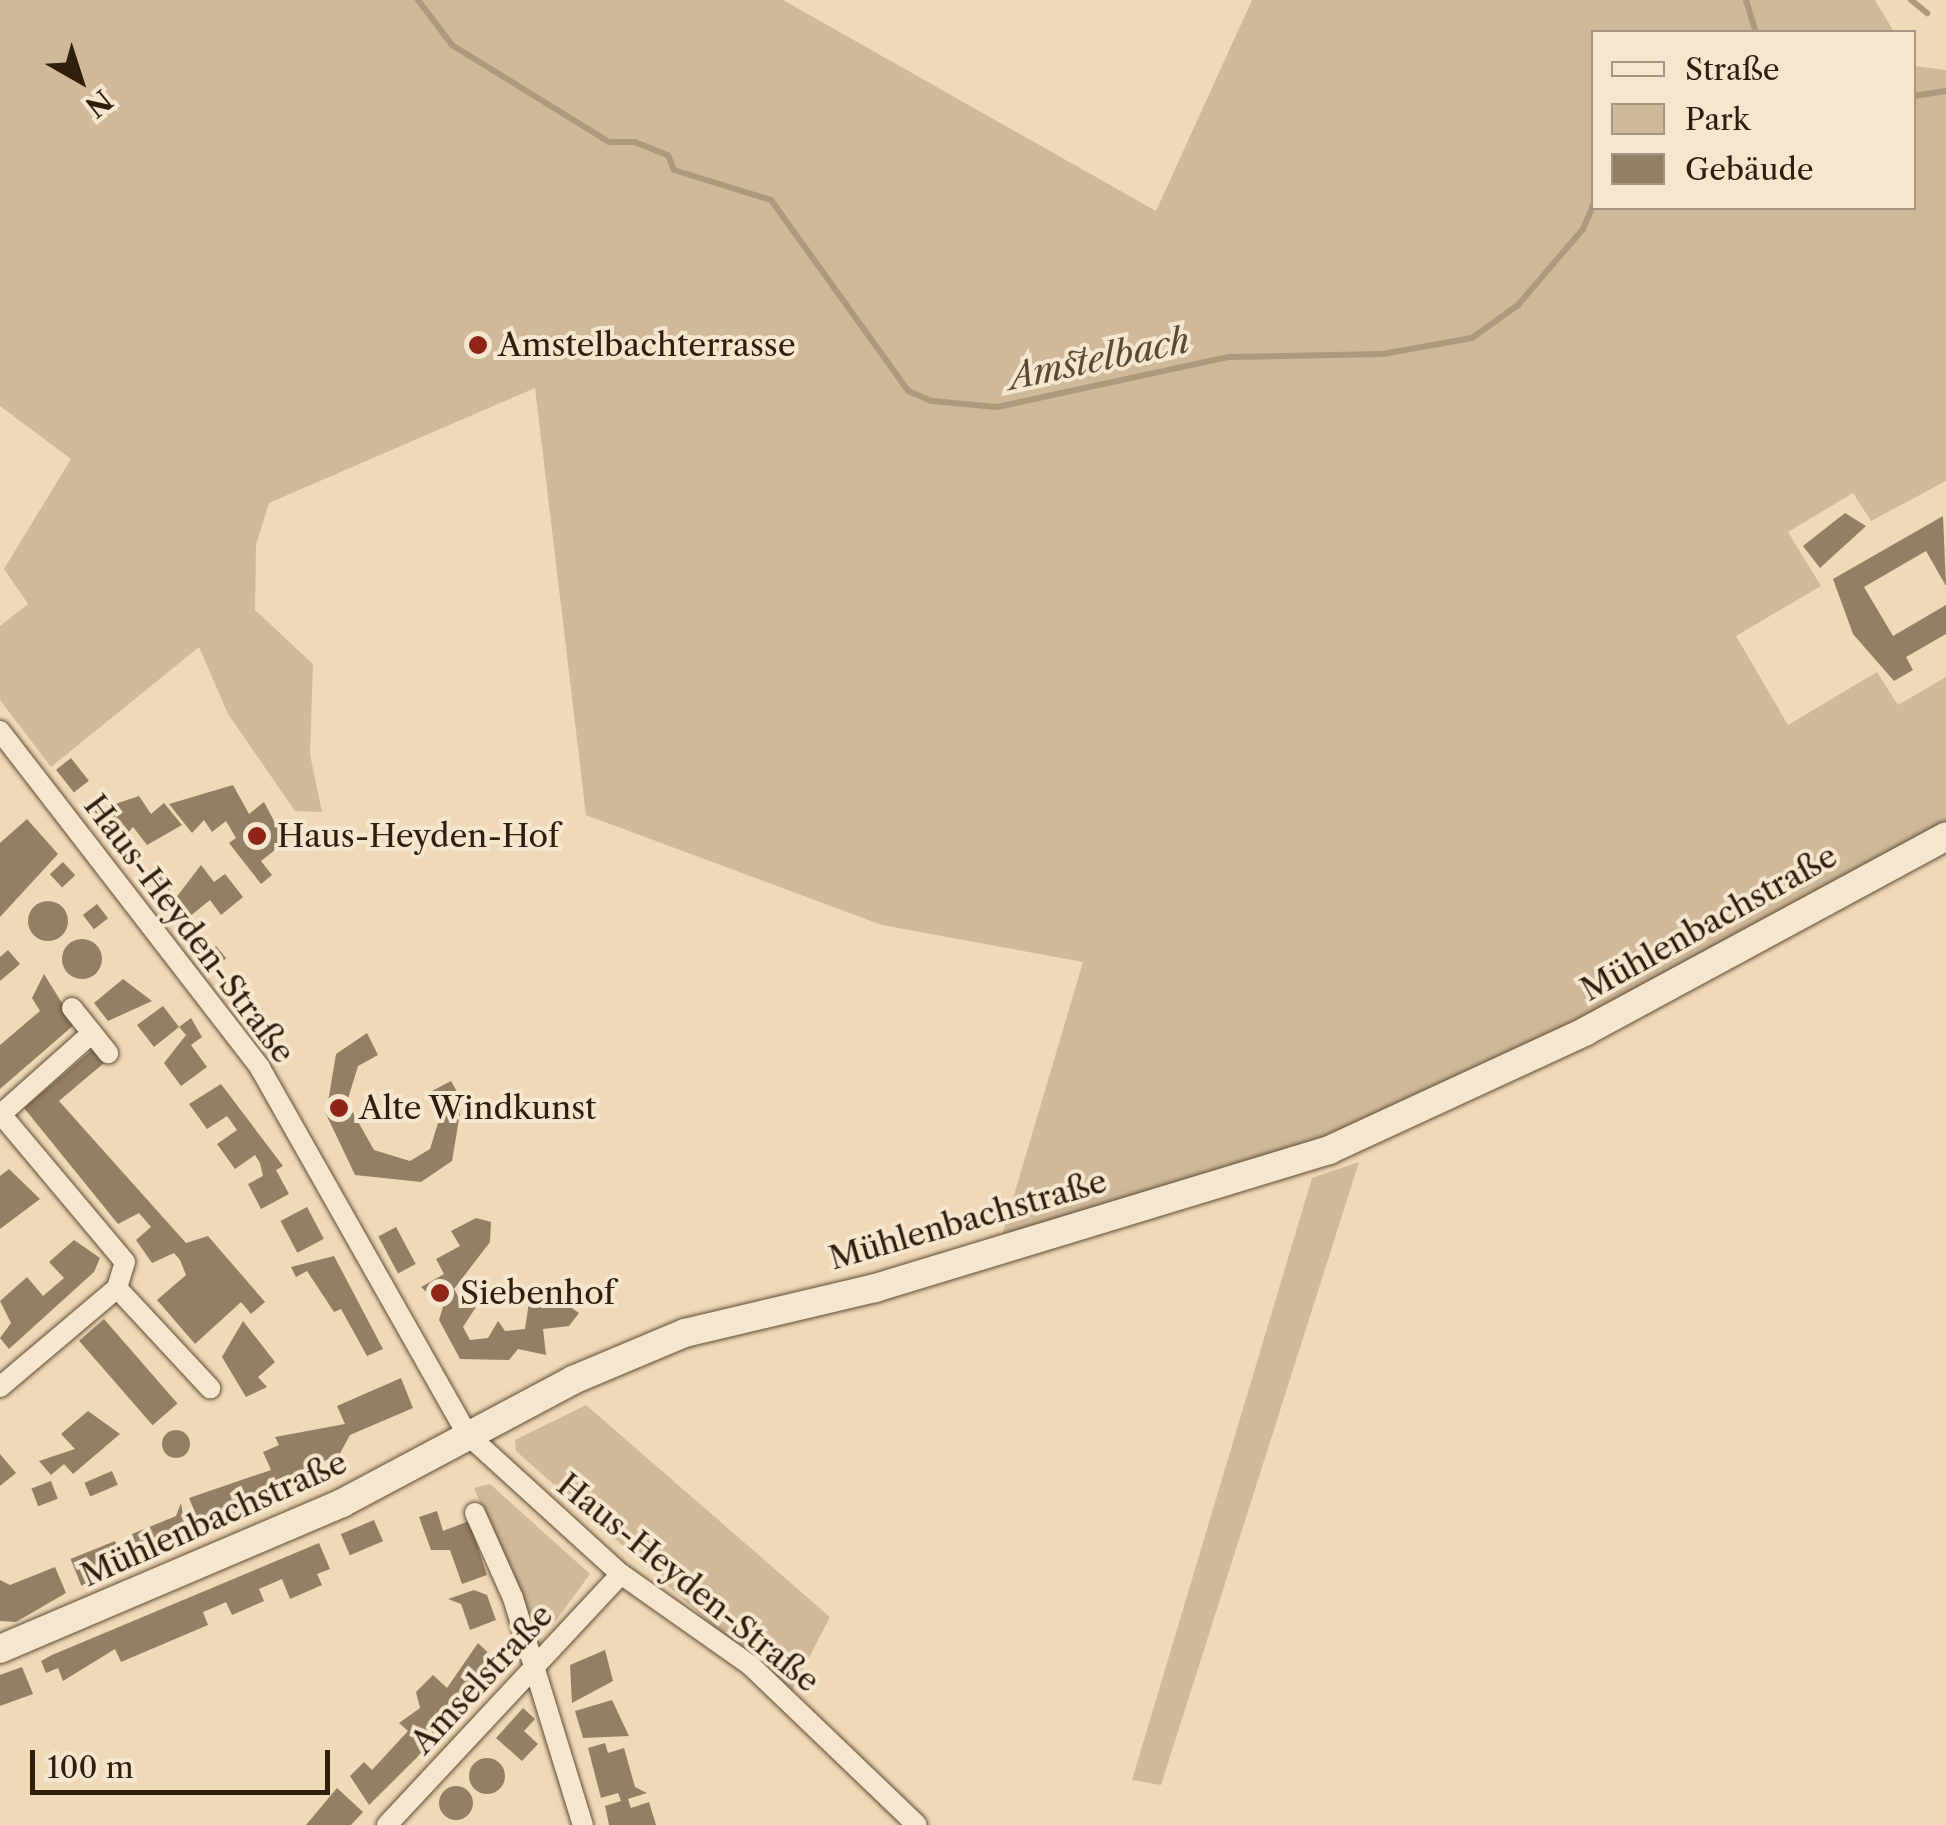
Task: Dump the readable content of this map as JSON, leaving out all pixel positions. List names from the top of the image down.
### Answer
{
  "streets": {
    "street": ["Mühlenbachstraße", "Haus-Heyden-Straße", "Amselstraße"]
  },
  "crossings": [
    ["Mühlenbachstraße", "Haus-Heyden-Straße"],
    ["Haus-Heyden-Straße", "Amselstraße"]
  ],
  "water": ["Amstelbach"],
  "places": [
    "Amstelbachterrasse",
    "Haus-Heyden-Hof",
    "Alte Windkunst",
    "Siebenhof"
  ],
  "legend": ["Straße", "Park", "Gebäude"],
  "scale_bar": "100 m",
  "north": "bottom right"
}
